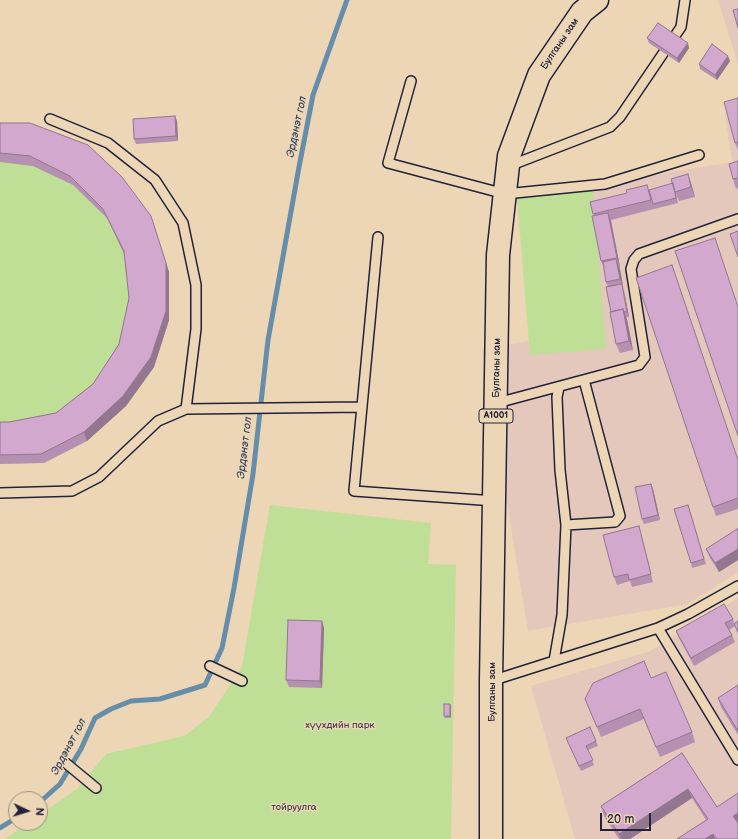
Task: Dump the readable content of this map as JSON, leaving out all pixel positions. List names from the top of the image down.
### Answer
{
  "streets": {
    "highway": ["Булганы зам", "A1001"]
  },
  "water": ["Эрдэнэт гол"],
  "parks": ["хүүхдийн парк", "тойруулга"],
  "scale_bar": "20 m",
  "north": "right"
}
